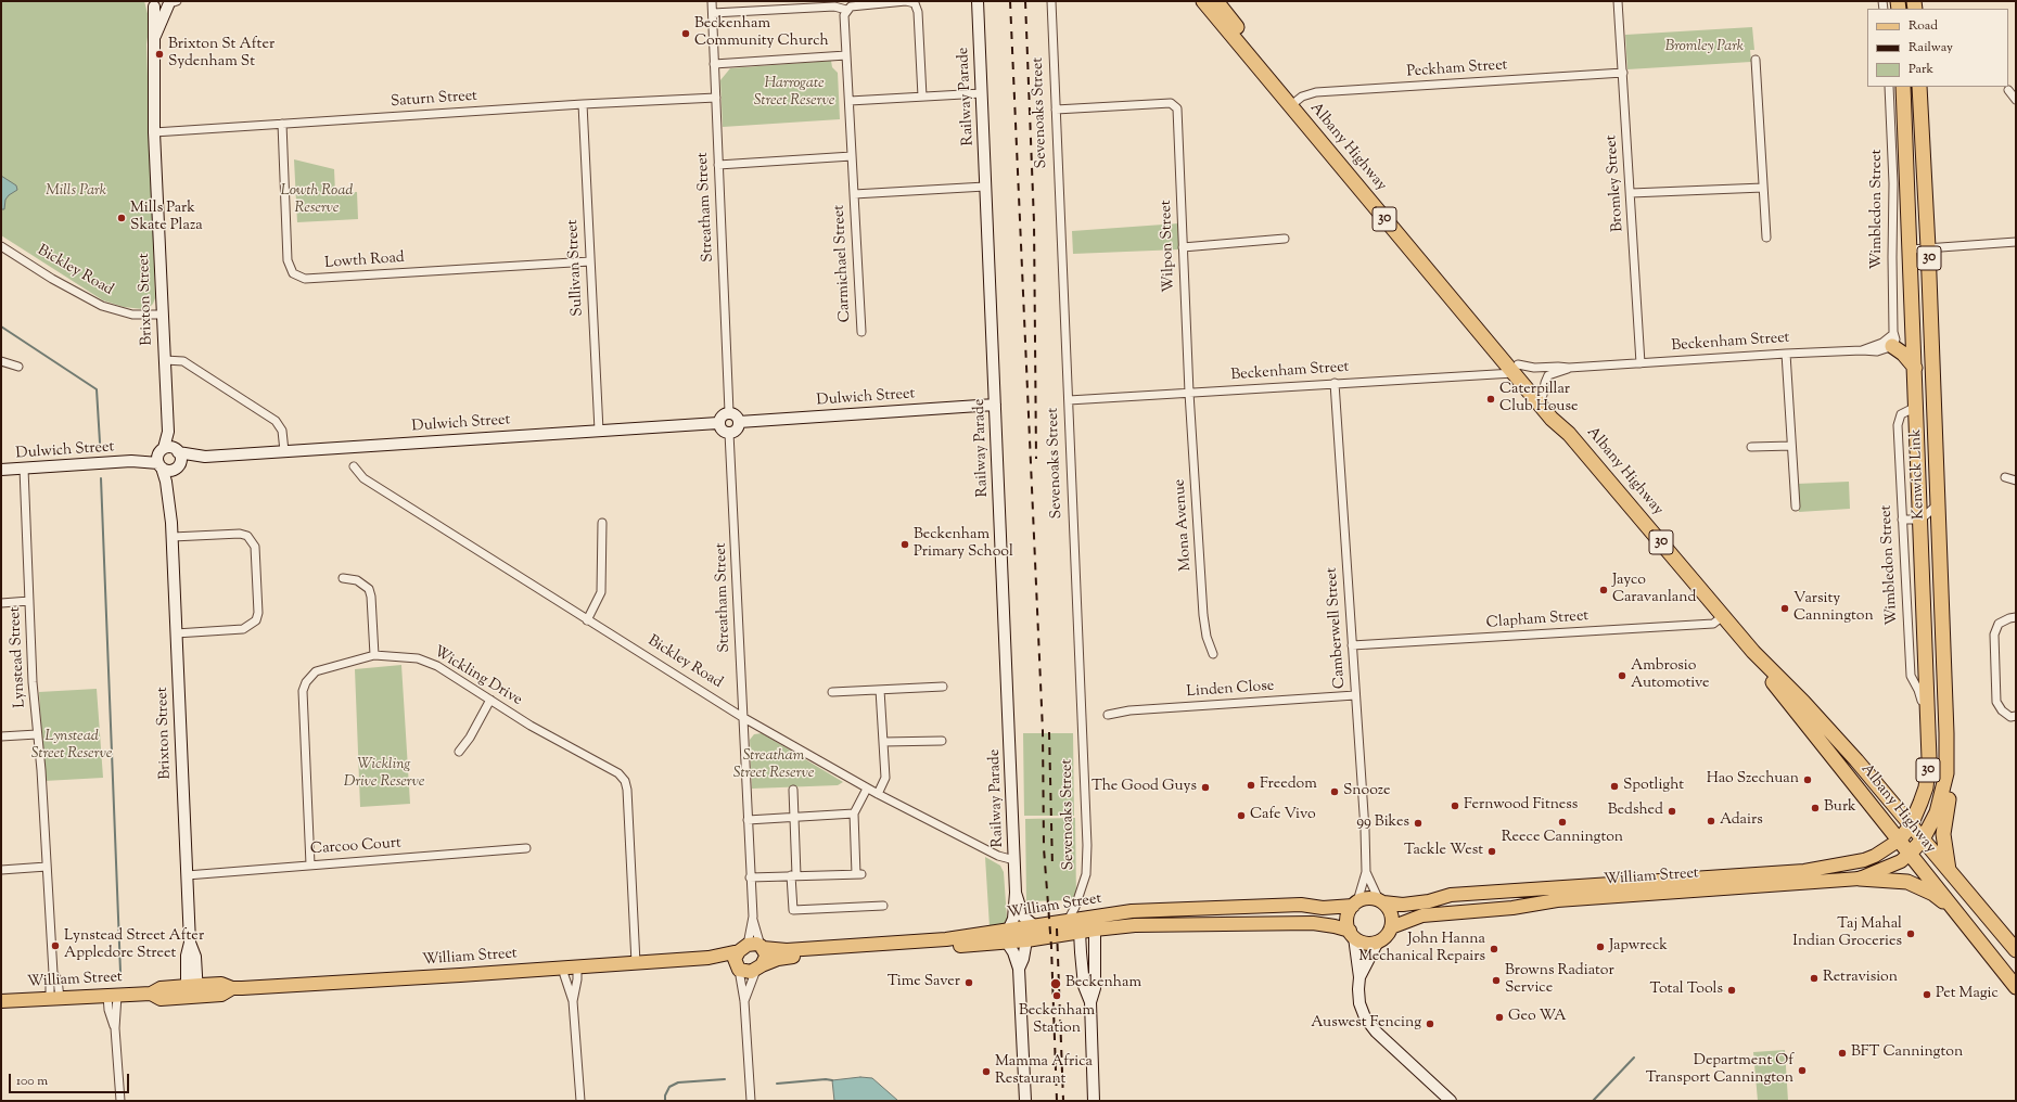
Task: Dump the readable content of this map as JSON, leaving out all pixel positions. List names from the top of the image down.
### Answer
{
  "streets": {
    "highway": ["Albany Highway", "30", "Kenwick Link"],
    "main road": ["William Street"],
    "street": [
      "Peckham Street",
      "Railway Parade",
      "Saturn Street",
      "Sevenoaks Street",
      "Bromley Street",
      "Streatham Street",
      "Wimbledon Street",
      "Wilpon Street",
      "Lowth Road",
      "Carmichael Street",
      "Sullivan Street",
      "Bickley Road",
      "Brixton Street",
      "Beckenham Street",
      "Dulwich Street",
      "Mona Avenue",
      "Clapham Street",
      "Camberwell Street",
      "Lynstead Street",
      "Wickling Drive",
      "Linden Close",
      "Carcoo Court"
    ]
  },
  "crossings": [
    ["Peckham Street", "Albany Highway"],
    ["Peckham Street", "Bromley Street"],
    ["Railway Parade", "Carmichael Street"],
    ["Railway Parade", "Bickley Road"],
    ["Railway Parade", "Dulwich Street"],
    ["Railway Parade", "William Street"],
    ["Saturn Street", "Streatham Street"],
    ["Saturn Street", "Lowth Road"],
    ["Saturn Street", "Sullivan Street"],
    ["Saturn Street", "Brixton Street"],
    ["Sevenoaks Street", "Wilpon Street"],
    ["Sevenoaks Street", "Beckenham Street"],
    ["Sevenoaks Street", "William Street"],
    ["Albany Highway", "Beckenham Street"],
    ["Albany Highway", "Kenwick Link"],
    ["Albany Highway", "Clapham Street"],
    ["Albany Highway", "William Street"],
    ["Bromley Street", "Beckenham Street"],
    ["Streatham Street", "Bickley Road"],
    ["Streatham Street", "Dulwich Street"],
    ["Streatham Street", "William Street"],
    ["Wimbledon Street", "Beckenham Street"],
    ["Wimbledon Street", "Kenwick Link"],
    ["Wilpon Street", "Beckenham Street"],
    ["Wilpon Street", "Mona Avenue"],
    ["Lowth Road", "Sullivan Street"],
    ["Sullivan Street", "Dulwich Street"],
    ["Bickley Road", "Brixton Street"],
    ["Brixton Street", "Dulwich Street"],
    ["Brixton Street", "Carcoo Court"],
    ["Brixton Street", "William Street"],
    ["Beckenham Street", "Mona Avenue"],
    ["Beckenham Street", "Camberwell Street"],
    ["Dulwich Street", "Lynstead Street"],
    ["Kenwick Link", "William Street"],
    ["Clapham Street", "Camberwell Street"],
    ["Camberwell Street", "Linden Close"],
    ["Camberwell Street", "William Street"],
    ["Lynstead Street", "William Street"],
    ["Wickling Drive", "Carcoo Court"],
    ["Wickling Drive", "William Street"]
  ],
  "parks": [
    "Bromley Park",
    "Harrogate Street Reserve",
    "Mills Park",
    "Lowth Road Reserve",
    "Lynstead Street Reserve",
    "Streatham Street Reserve",
    "Wickling Drive Reserve"
  ],
  "places": [
    "Beckenham Community Church",
    "Brixton St After Sydenham St",
    "Mills Park Skate Plaza",
    "Caterpillar Club House",
    "Beckenham Primary School",
    "Jayco Caravanland",
    "Varsity Cannington",
    "Ambrosio Automotive",
    "Hao Szechuan",
    "Freedom",
    "Spotlight",
    "The Good Guys",
    "Snooze",
    "Fernwood Fitness",
    "Burk",
    "Bedshed",
    "Cafe Vivo",
    "Adairs",
    "Reece Cannington",
    "99 Bikes",
    "Tackle West",
    "Taj Mahal Indian Groceries",
    "Lynstead Street After Appledore Street",
    "Japwreck",
    "John Hanna Mechanical Repairs",
    "Retravision",
    "Browns Radiator Service",
    "Time Saver",
    "Beckenham",
    "Total Tools",
    "Pet Magic",
    "Beckenham Station",
    "Geo WA",
    "Auswest Fencing",
    "BFT Cannington",
    "Department Of Transport Cannington",
    "Mamma Africa Restaurant"
  ],
  "legend": ["Road", "Railway", "Park"],
  "scale_bar": "100 m"
}
